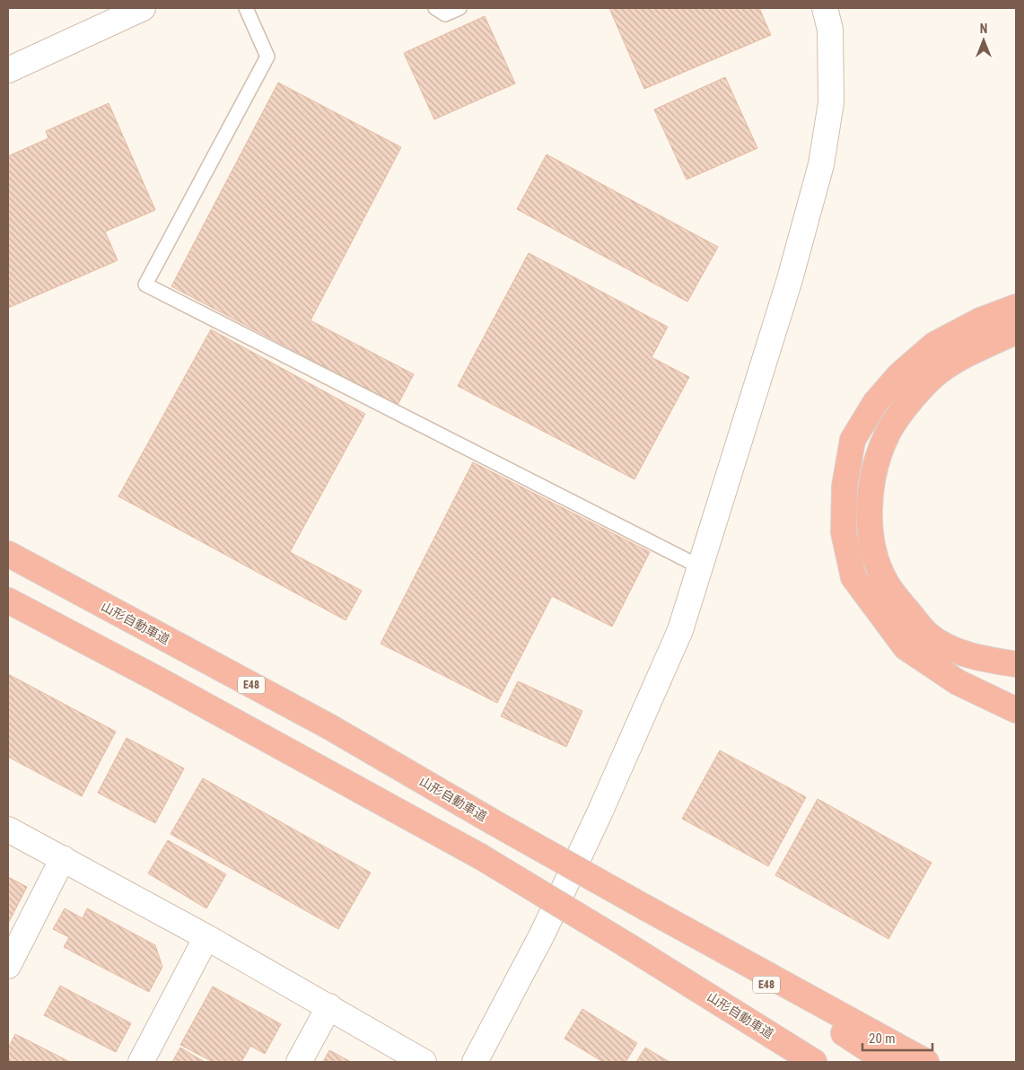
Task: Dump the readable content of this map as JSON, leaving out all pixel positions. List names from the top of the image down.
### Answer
{
  "streets": {
    "highway": ["山形自動車道", "E48"]
  },
  "scale_bar": "20 m",
  "north": "top"
}
